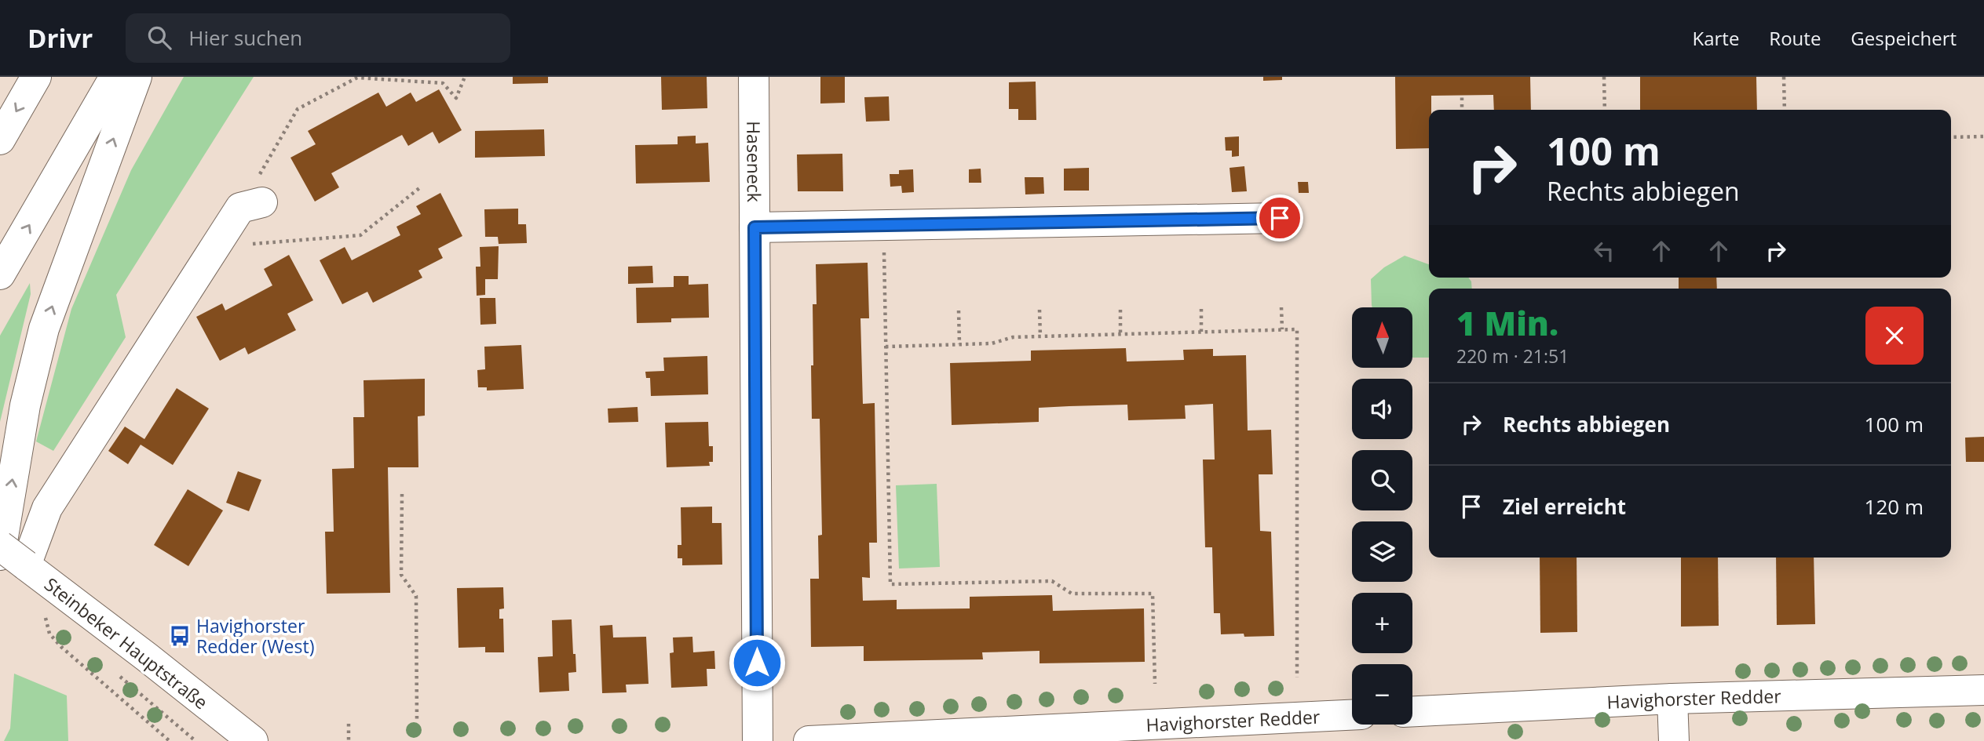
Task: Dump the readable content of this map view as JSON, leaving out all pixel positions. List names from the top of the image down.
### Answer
{
  "streets": {
    "main road": ["Haseneck", "Steinbeker Hauptstraße", "Havighorster Redder"]
  },
  "places": {
    "bus stop": ["Havighorster Redder (West)"]
  },
  "north": "top",
  "page": {
    "header": "Drivr",
    "search": "Hier suchen",
    "nav": ["Karte", "Route", "Gespeichert"],
    "turn": ["100 m", "Rechts abbiegen"],
    "heading": ["1 Min.", "220 m · 21:51"],
    "map_buttons": ["+", "−"],
    "list": [
      {
        "name": "Rechts abbiegen",
        "value": "100 m"
      },
      {
        "name": "Ziel erreicht",
        "value": "120 m"
      }
    ]
  }
}
